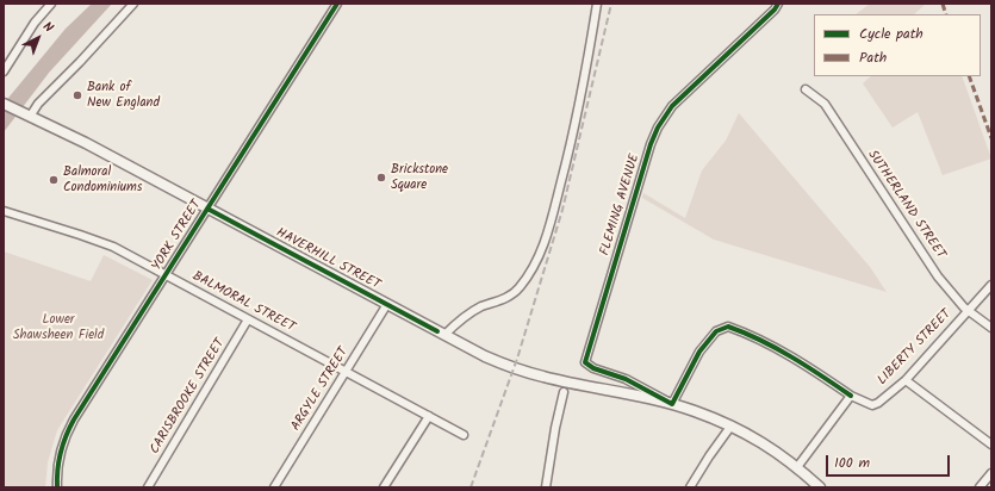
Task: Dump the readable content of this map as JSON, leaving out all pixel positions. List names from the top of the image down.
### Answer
{
  "streets": {
    "main road": ["HAVERHILL STREET"],
    "street": [
      "FLEMING AVENUE",
      "SUTHERLAND STREET",
      "YORK STREET",
      "BALMORAL STREET",
      "LIBERTY STREET",
      "ARGYLE STREET",
      "CARISBROOKE STREET"
    ]
  },
  "crossings": [
    ["FLEMING AVENUE", "HAVERHILL STREET"],
    ["SUTHERLAND STREET", "LIBERTY STREET"],
    ["YORK STREET", "HAVERHILL STREET"],
    ["YORK STREET", "BALMORAL STREET"],
    ["HAVERHILL STREET", "ARGYLE STREET"],
    ["BALMORAL STREET", "ARGYLE STREET"],
    ["BALMORAL STREET", "CARISBROOKE STREET"]
  ],
  "parks": ["Lower Shawsheen Field"],
  "places": ["Bank of New England", "Brickstone Square", "Balmoral Condominiums"],
  "legend": ["Cycle path", "Path"],
  "scale_bar": "100 m",
  "north": "top right"
}
